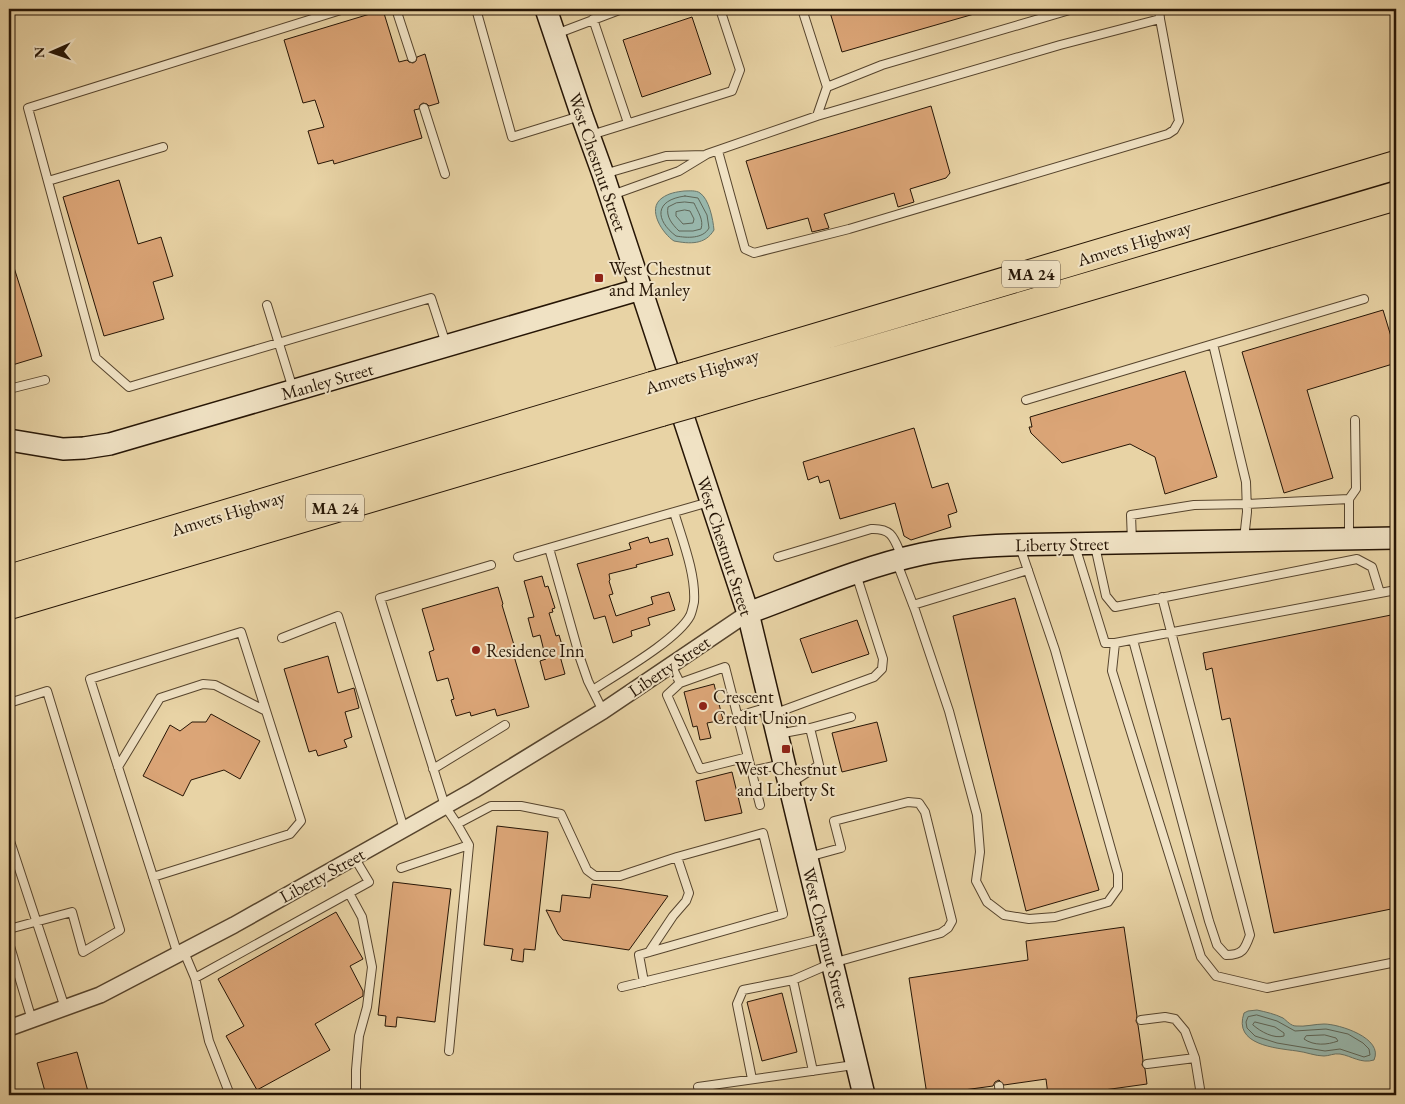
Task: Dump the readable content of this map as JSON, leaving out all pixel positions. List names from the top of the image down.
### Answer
{
  "streets": {
    "highway": ["Amvets Highway", "MA 24"],
    "main road": ["West Chestnut Street", "Manley Street", "Liberty Street"]
  },
  "crossings": [
    ["West Chestnut Street", "Manley Street"],
    ["West Chestnut Street", "Liberty Street"]
  ],
  "places": {
    "transit": ["West Chestnut and Manley", "West Chestnut and Liberty St"],
    "other": ["Residence Inn", "Crescent Credit Union"]
  },
  "north": "left"
}
